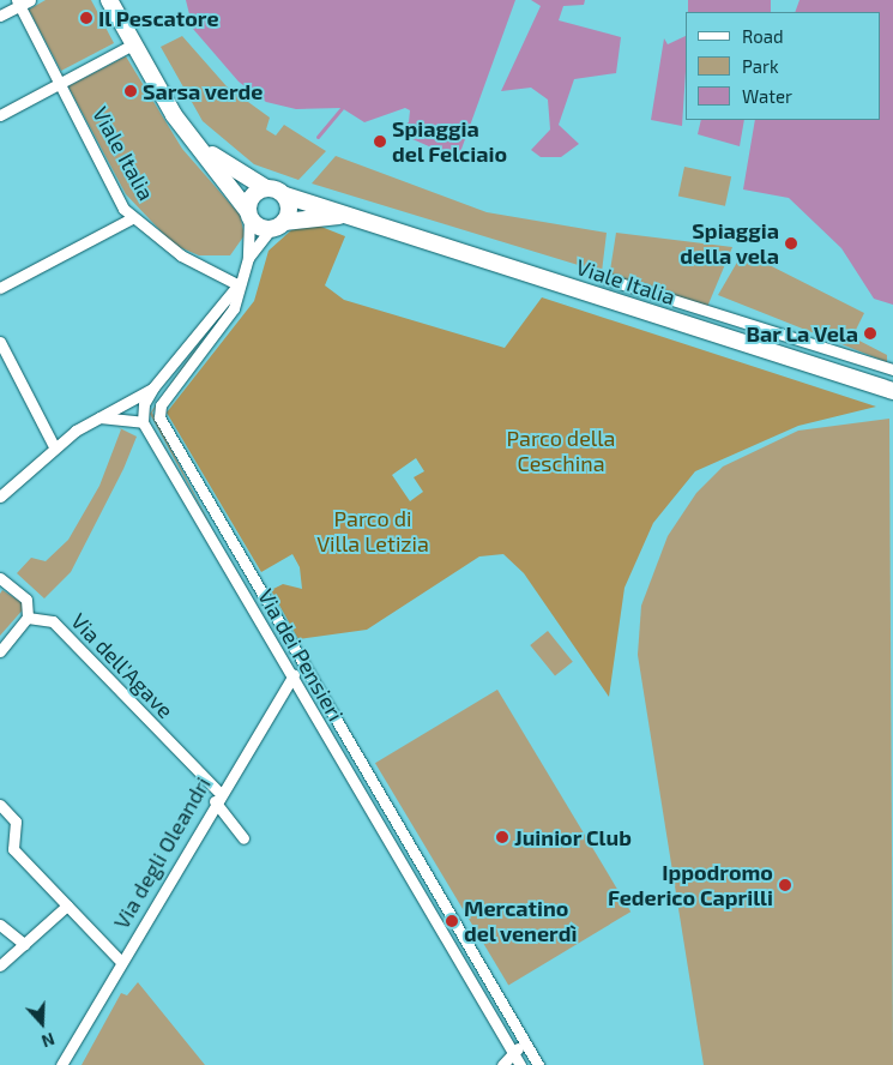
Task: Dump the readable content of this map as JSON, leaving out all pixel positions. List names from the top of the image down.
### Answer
{
  "streets": {
    "main road": ["Viale Italia"],
    "street": ["Via dei Pensieri", "Via dell'Agave", "Via degli Oleandri"]
  },
  "crossings": [
    ["Viale Italia", "Via dei Pensieri"],
    ["Via dei Pensieri", "Via degli Oleandri"],
    ["Via dell'Agave", "Via degli Oleandri"]
  ],
  "parks": ["Parco della Ceschina", "Parco di Villa Letizia"],
  "places": [
    "Il Pescatore",
    "Sarsa verde",
    "Spiaggia del Felciaio",
    "Spiaggia della vela",
    "Bar La Vela",
    "Juinior Club",
    "Ippodromo Federico Caprilli",
    "Mercatino del venerdì"
  ],
  "legend": ["Road", "Park", "Water"],
  "north": "bottom"
}
